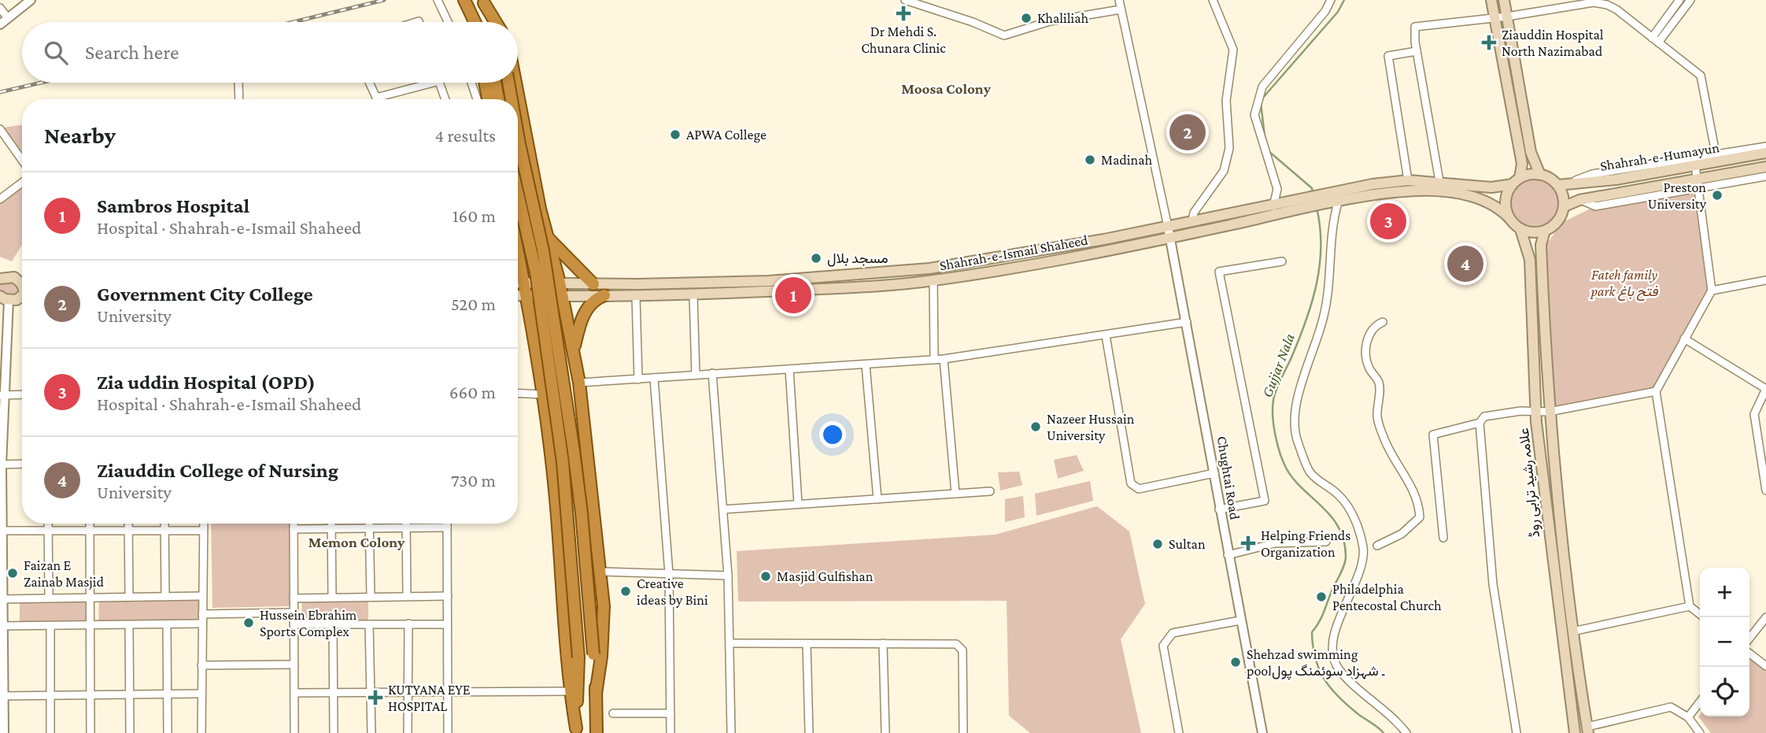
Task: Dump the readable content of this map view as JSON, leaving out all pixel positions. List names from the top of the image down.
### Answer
{
  "streets": {
    "main road": ["Shahrah-e-Humayun", "Shahrah-e-Ismail Shaheed", "علامہ رشید ترابی روڈ"],
    "street": ["Chughtai Road"]
  },
  "crossings": [
    ["Shahrah-e-Humayun", "Shahrah-e-Ismail Shaheed"],
    ["Shahrah-e-Humayun", "علامہ رشید ترابی روڈ"],
    ["Shahrah-e-Ismail Shaheed", "Chughtai Road"],
    ["Shahrah-e-Ismail Shaheed", "علامہ رشید ترابی روڈ"]
  ],
  "districts": ["Moosa Colony", "Memon Colony"],
  "water": ["Gujjar Nala"],
  "parks": ["Fateh family park فتح باغ"],
  "places": {
    "health": [
      "Dr Mehdi S. Chunara Clinic",
      "Ziauddin Hospital North Nazimabad",
      "Helping Friends Organization",
      "KUTYANA EYE HOSPITAL"
    ],
    "other": [
      "Khaliliah",
      "APWA College",
      "Madinah",
      "Preston University",
      "مسجد بلال",
      "Nazeer Hussain University",
      "Sultan",
      "Faizan E Zainab Masjid",
      "Masjid Gulfishan",
      "Creative ideas by Bini",
      "Philadelphia Pentecostal Church",
      "Hussein Ebrahim Sports Complex",
      "Shehzad swimming pool۔ شہزاد سوئمنگ پول"
    ]
  },
  "page": {
    "search": "Search here",
    "heading": ["Nearby", "4 results"],
    "pins": [
      "2",
      "3",
      "4",
      "1"
    ],
    "list": [
      {
        "mark": "1",
        "name": "Sambros Hospital",
        "note": "Hospital · Shahrah-e-Ismail Shaheed",
        "value": "160 m"
      },
      {
        "mark": "2",
        "name": "Government City College",
        "note": "University",
        "value": "520 m"
      },
      {
        "mark": "3",
        "name": "Zia uddin Hospital (OPD)",
        "note": "Hospital · Shahrah-e-Ismail Shaheed",
        "value": "660 m"
      },
      {
        "mark": "4",
        "name": "Ziauddin College of Nursing",
        "note": "University",
        "value": "730 m"
      }
    ],
    "map_buttons": ["+", "−"]
  }
}
